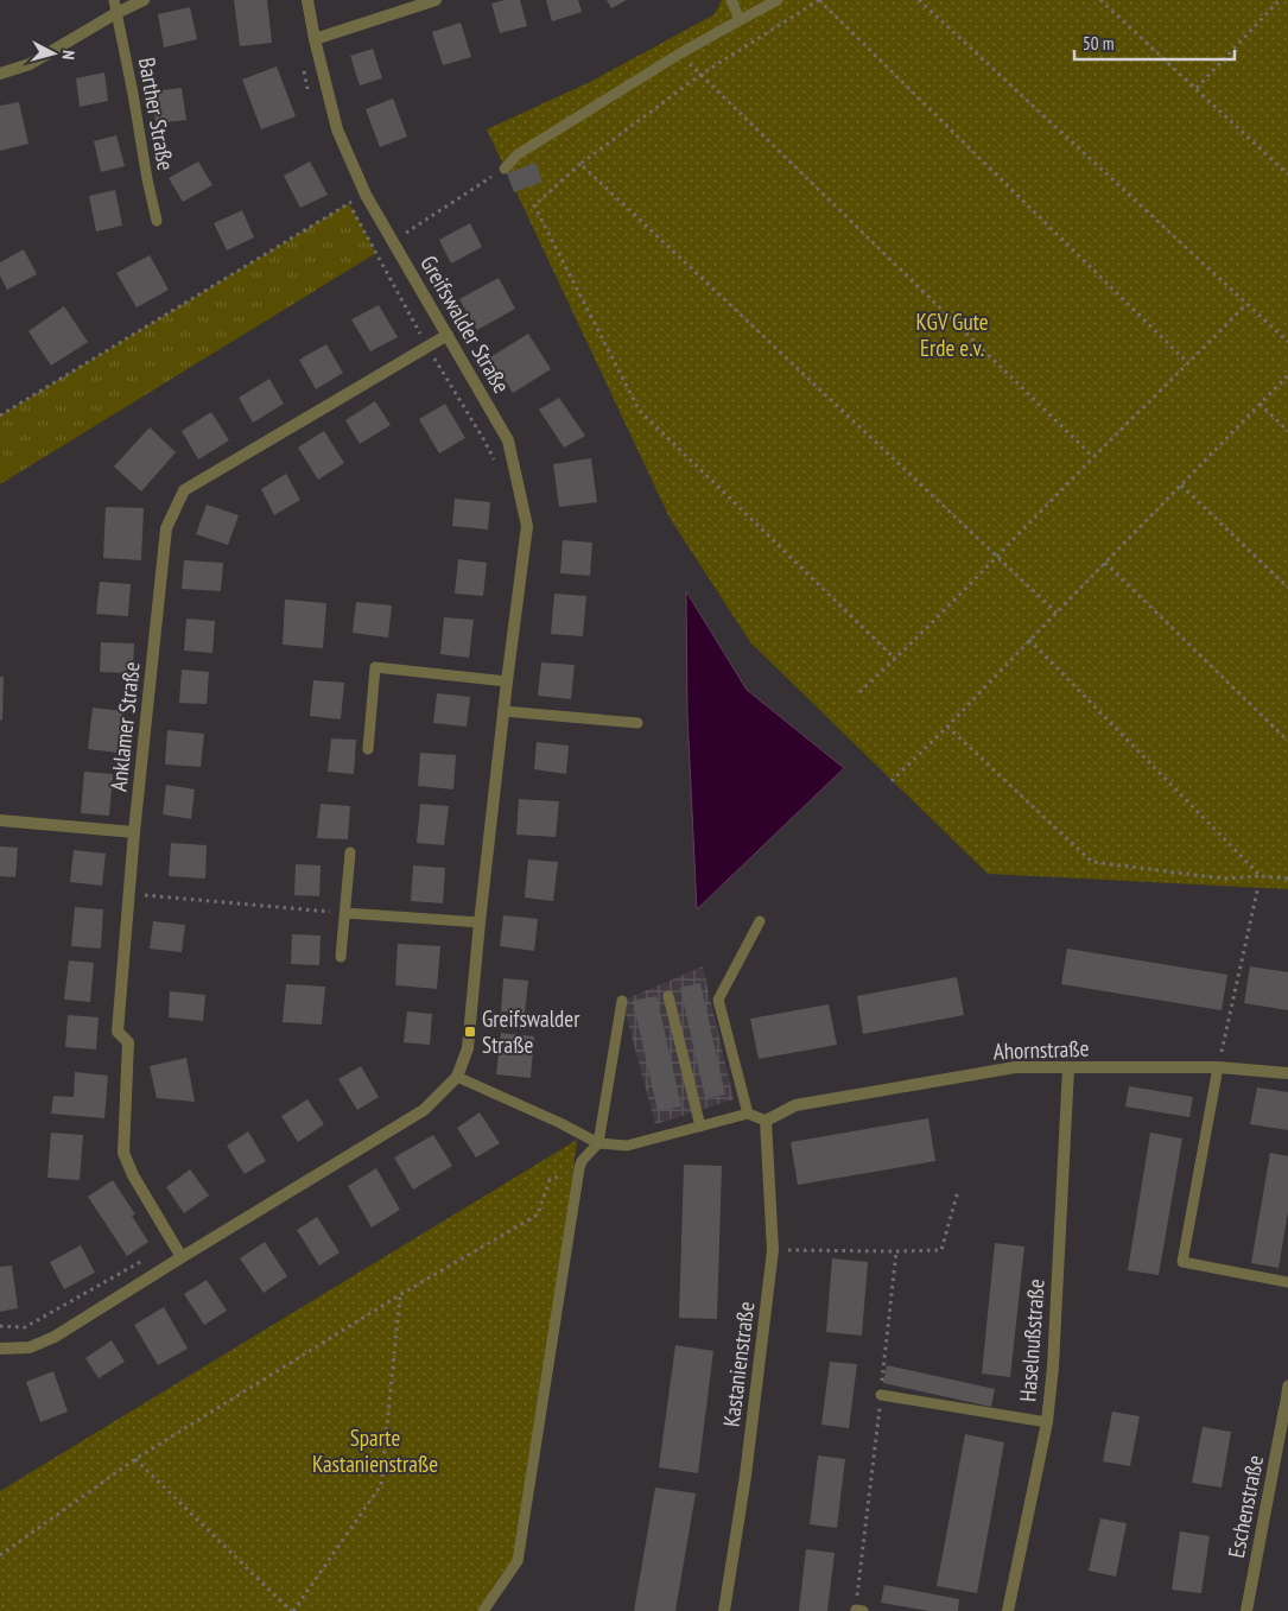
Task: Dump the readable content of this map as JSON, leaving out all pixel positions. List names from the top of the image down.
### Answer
{
  "streets": {
    "street": [
      "Greifswalder Straße",
      "Anklamer Straße",
      "Ahornstraße",
      "Haselnußstraße",
      "Kastanienstraße",
      "Eschenstraße"
    ],
    "lane": ["Barther Straße"]
  },
  "crossings": [
    ["Greifswalder Straße", "Anklamer Straße"],
    ["Ahornstraße", "Haselnußstraße"],
    ["Ahornstraße", "Kastanienstraße"]
  ],
  "parks": ["KGV Gute Erde e.v.", "Sparte Kastanienstraße"],
  "places": {
    "transit": ["Greifswalder Straße"]
  },
  "scale_bar": "50 m",
  "north": "right"
}
